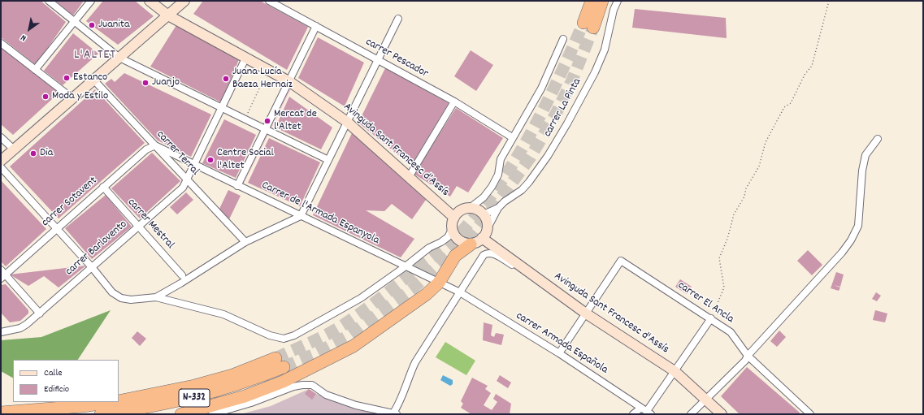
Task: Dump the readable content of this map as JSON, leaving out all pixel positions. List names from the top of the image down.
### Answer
{
  "streets": {
    "highway": ["N-332"],
    "main road": ["Avinguda Sant Francesc d’Assís", "Avinguda Sant Francesc d'Assís"],
    "street": [
      "carrer Pescador",
      "carrer La Pinta",
      "carrer Terral",
      "carrer Sotavent",
      "Carrer de l'Armada Espanyola",
      "carrer Mestral",
      "carrer Barlovento",
      "carrer El Ancla",
      "carrer Armada Española"
    ]
  },
  "crossings": [
    ["carrer La Pinta", "Avinguda Sant Francesc d’Assís"],
    ["carrer La Pinta", "Avinguda Sant Francesc d'Assís"],
    ["Avinguda Sant Francesc d’Assís", "carrer Barlovento"],
    ["Avinguda Sant Francesc d’Assís", "Avinguda Sant Francesc d'Assís"],
    ["carrer Terral", "carrer Sotavent"],
    ["carrer Terral", "Carrer de l'Armada Espanyola"],
    ["carrer Terral", "carrer Barlovento"],
    ["carrer Sotavent", "Carrer de l'Armada Espanyola"],
    ["carrer Sotavent", "carrer Mestral"],
    ["Carrer de l'Armada Espanyola", "carrer Barlovento"],
    ["Carrer de l'Armada Espanyola", "carrer Armada Española"],
    ["carrer Mestral", "carrer Barlovento"],
    ["carrer El Ancla", "Avinguda Sant Francesc d'Assís"]
  ],
  "districts": ["L'ALTET"],
  "places": [
    "Juanita",
    "Estanco",
    "Juana Lucía Baeza Hernaiz",
    "Juanjo",
    "Moda y Estilo",
    "Mercat de l'Altet",
    "Dia",
    "Centre Social l'Altet"
  ],
  "legend": ["Calle", "Edificio"],
  "north": "bottom left"
}
